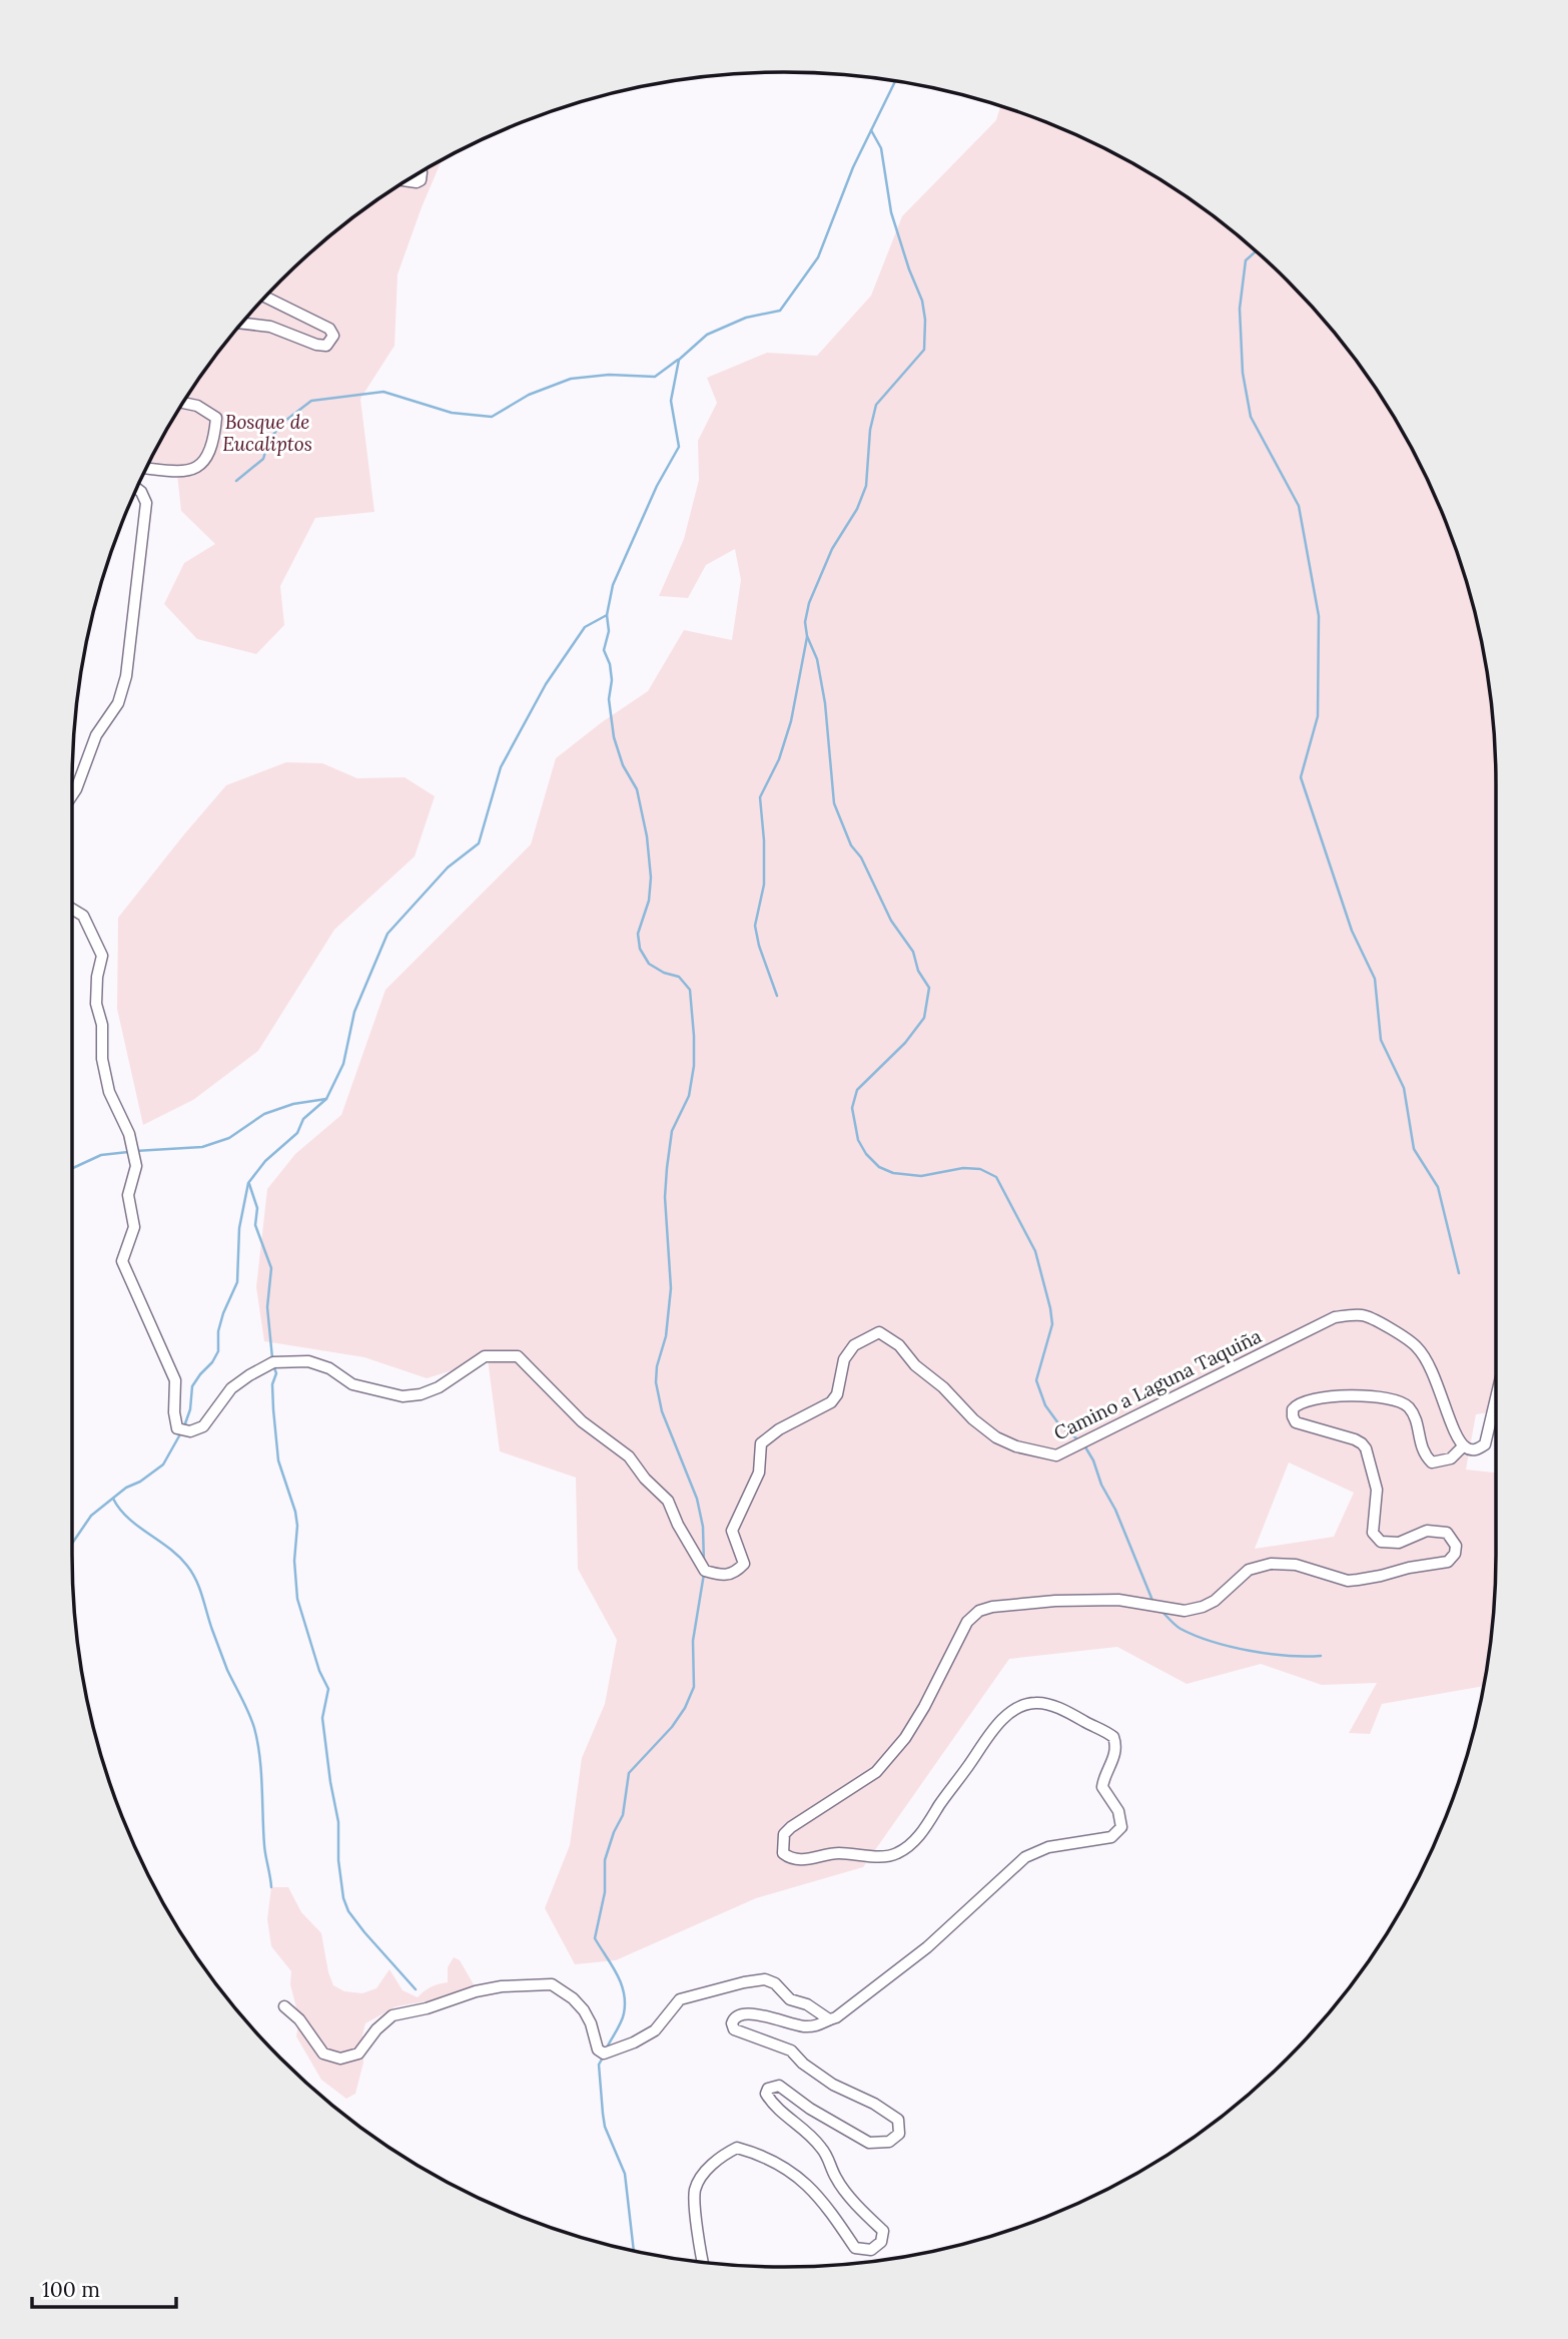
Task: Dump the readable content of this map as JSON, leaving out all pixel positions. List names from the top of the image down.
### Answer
{
  "streets": {
    "street": ["Camino a Laguna Taquiña"]
  },
  "parks": ["Bosque de Eucaliptos"],
  "scale_bar": "100 m"
}
